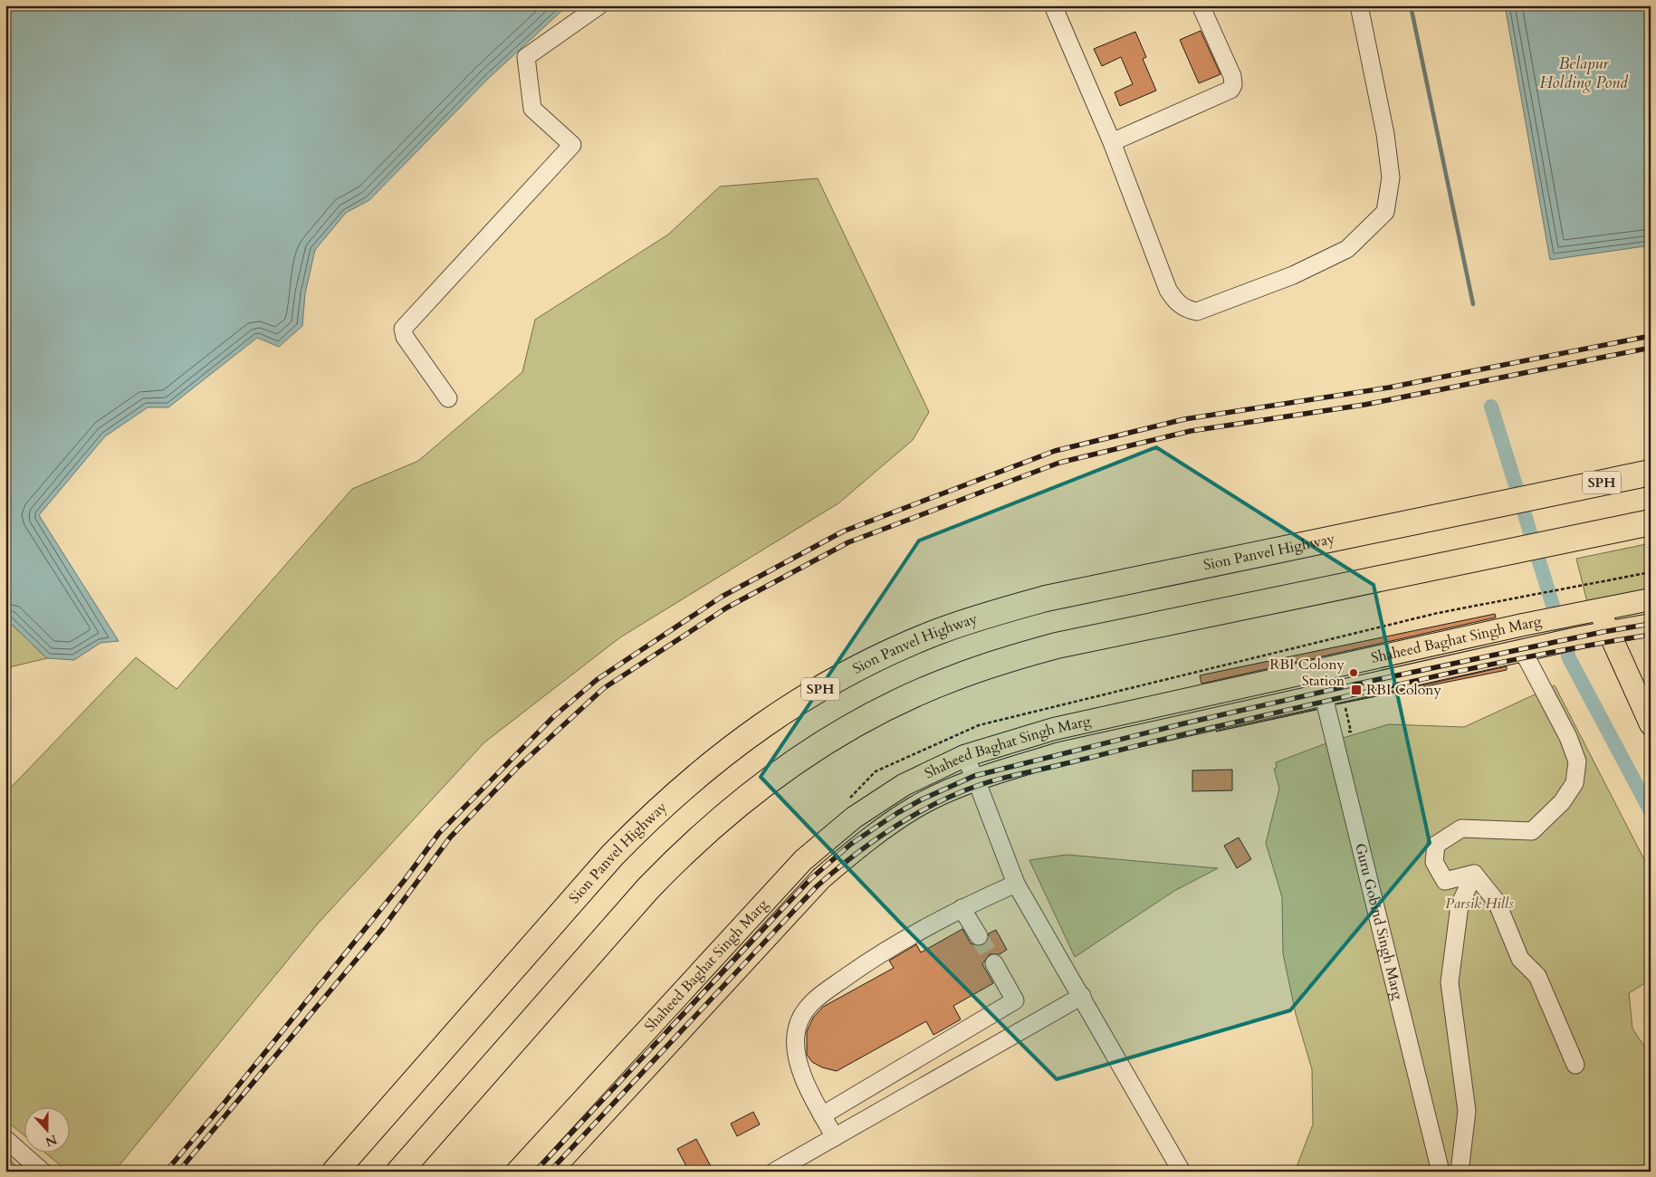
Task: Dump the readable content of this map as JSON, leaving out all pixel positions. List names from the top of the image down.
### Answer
{
  "streets": {
    "highway": ["SPH", "Sion Panvel Highway"],
    "main road": ["Shaheed Baghat Singh Marg"],
    "street": ["Guru Gobind Singh Marg"]
  },
  "crossings": [
    ["Shaheed Baghat Singh Marg", "Guru Gobind Singh Marg"]
  ],
  "water": ["Belapur Holding Pond"],
  "parks": ["Parsik Hills"],
  "places": {
    "other": ["RBI Colony Station"],
    "transit": ["RBI Colony"]
  },
  "north": "bottom"
}
